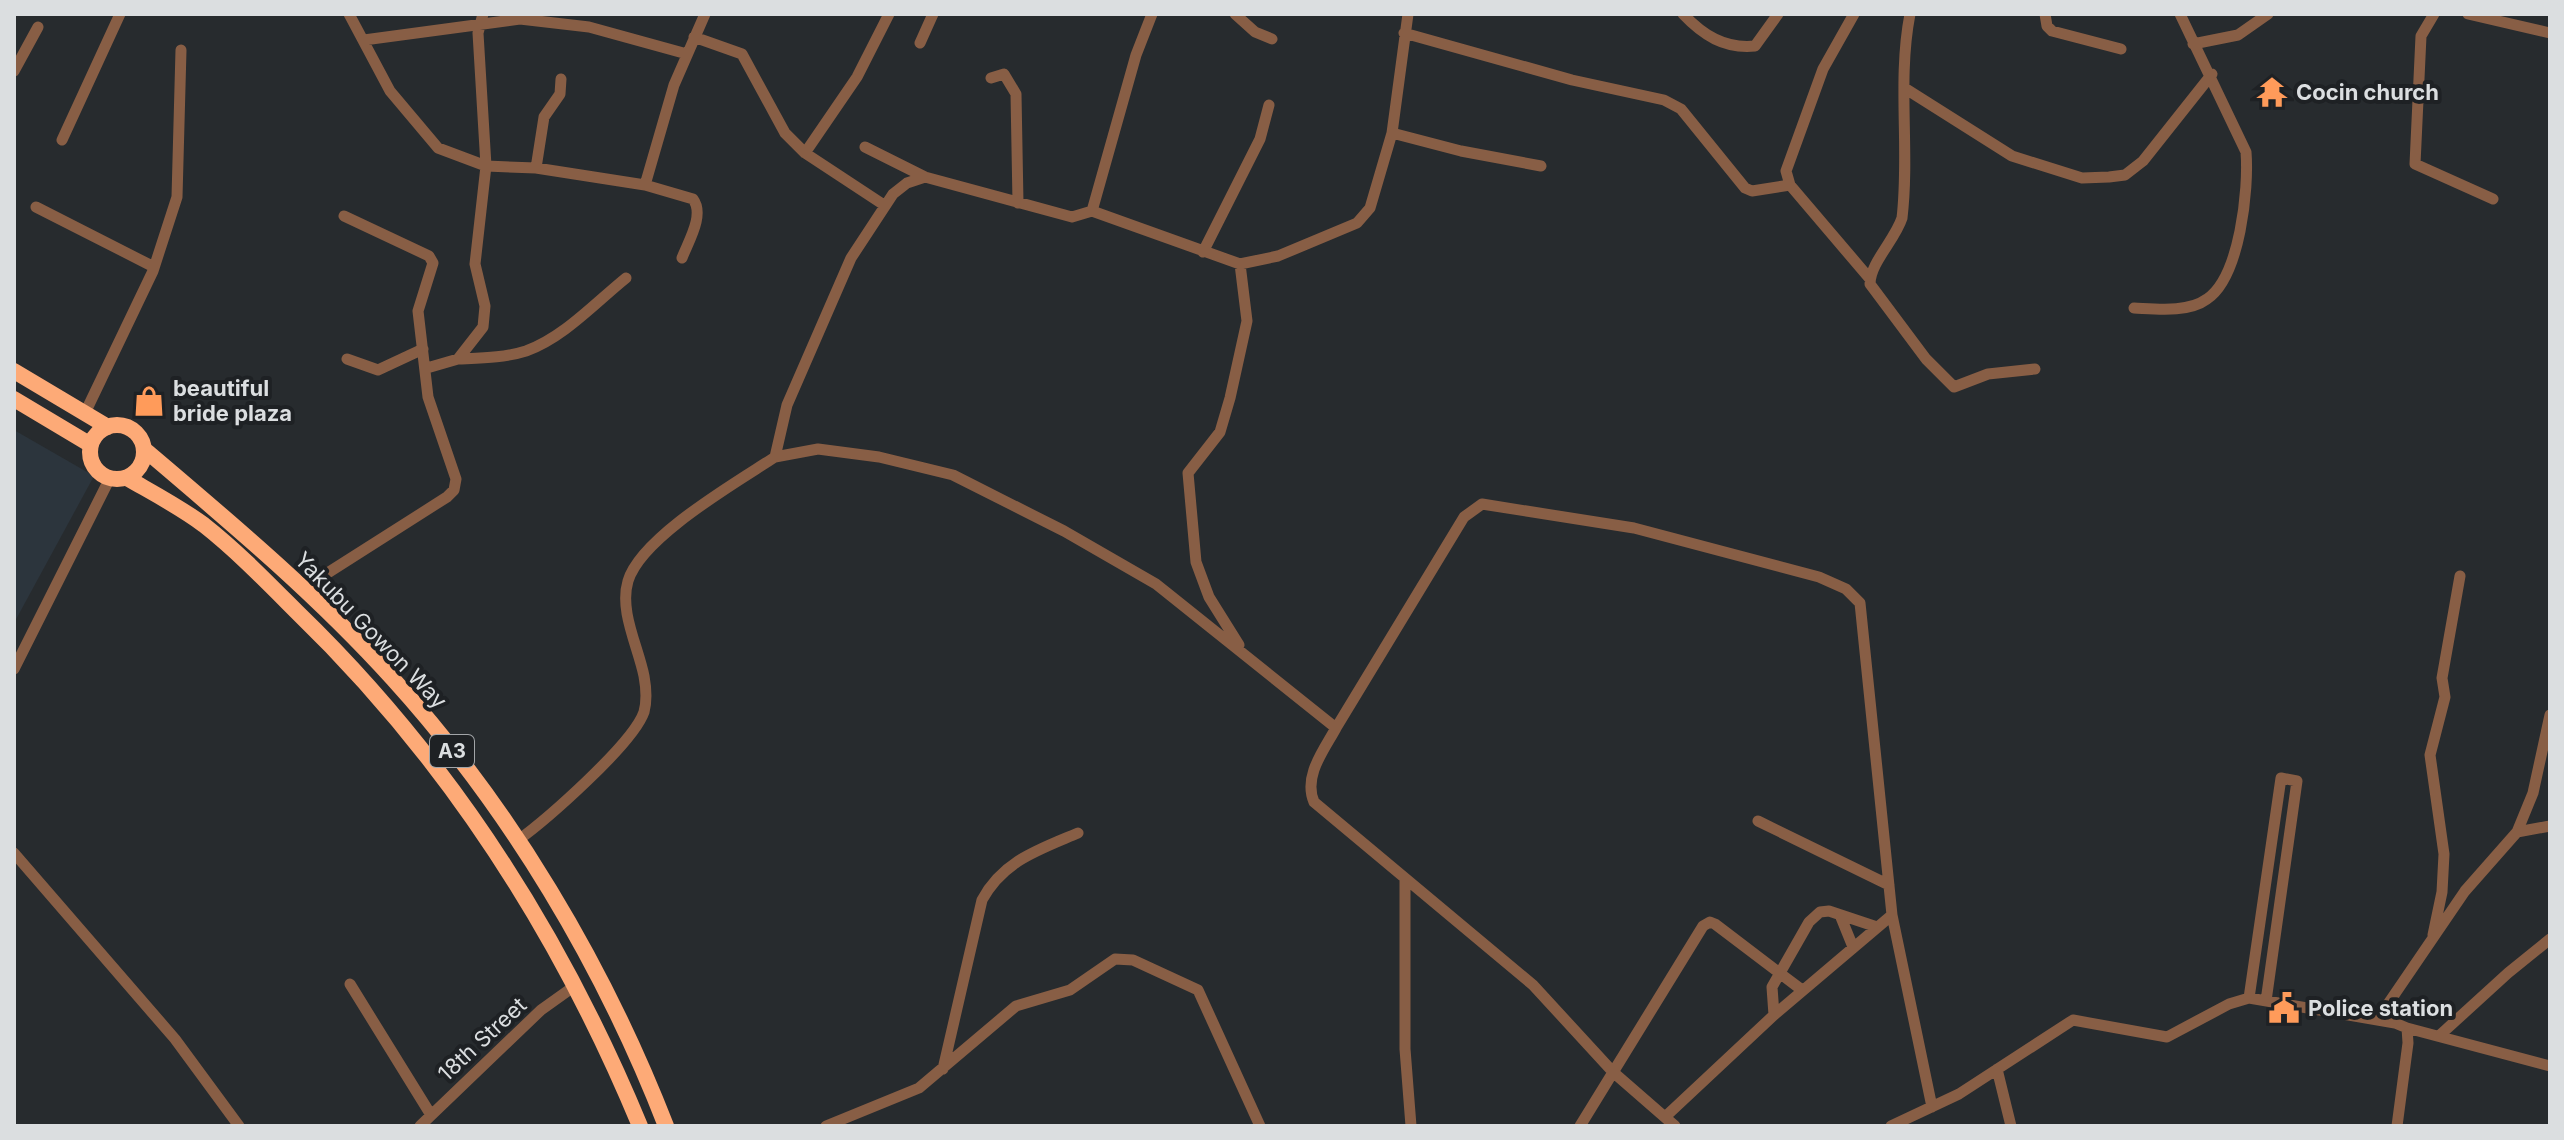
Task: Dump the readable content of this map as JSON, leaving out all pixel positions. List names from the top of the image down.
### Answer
{
  "streets": {
    "highway": ["Yakubu Gowon Way", "A3"],
    "street": ["18th Street"]
  },
  "crossings": [
    ["Yakubu Gowon Way", "18th Street"]
  ],
  "places": {
    "temple": ["Cocin church"],
    "shop": ["beautiful bride plaza"],
    "public building": ["Police station"]
  }
}
